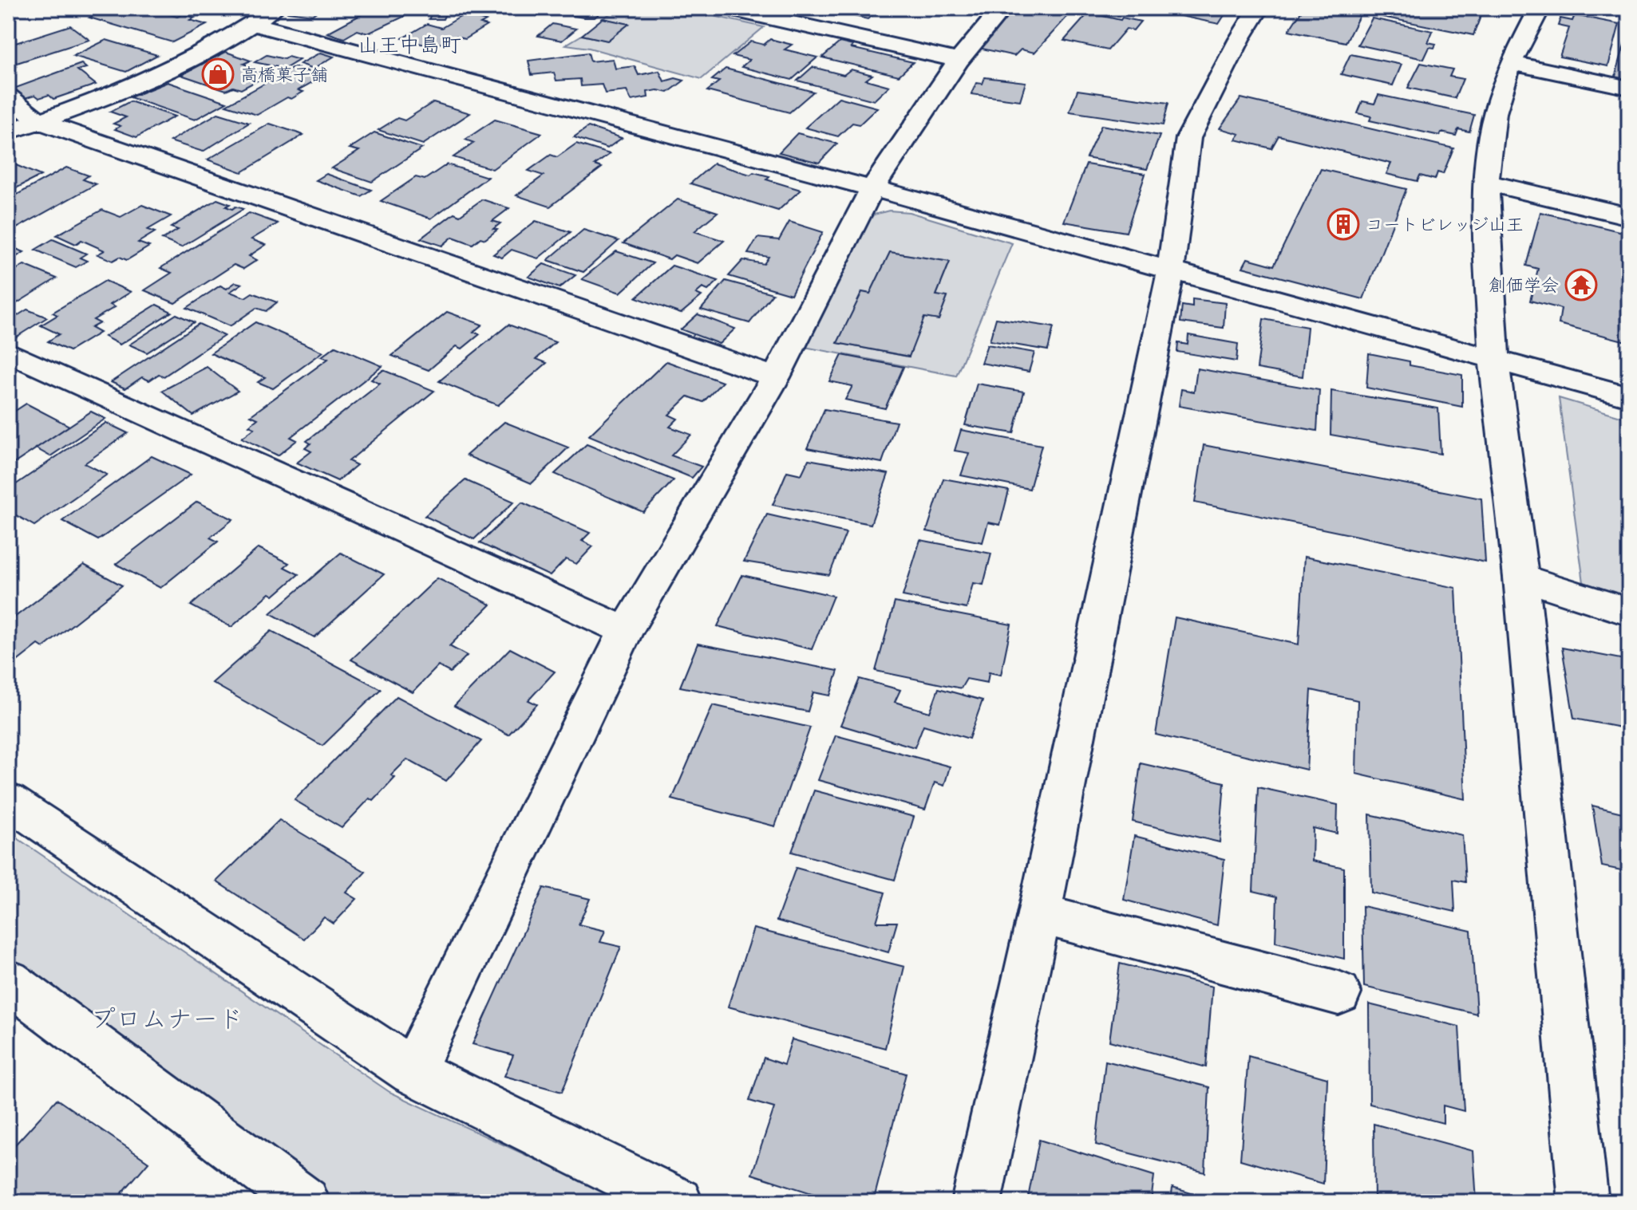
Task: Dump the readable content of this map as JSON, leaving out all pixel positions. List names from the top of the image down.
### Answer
{
  "districts": ["山王中島町"],
  "parks": ["プロムナード"],
  "places": {
    "shop": ["高橋菓子舗"],
    "building": ["コートビレッジ山王"],
    "temple": ["創価学会"]
  }
}
